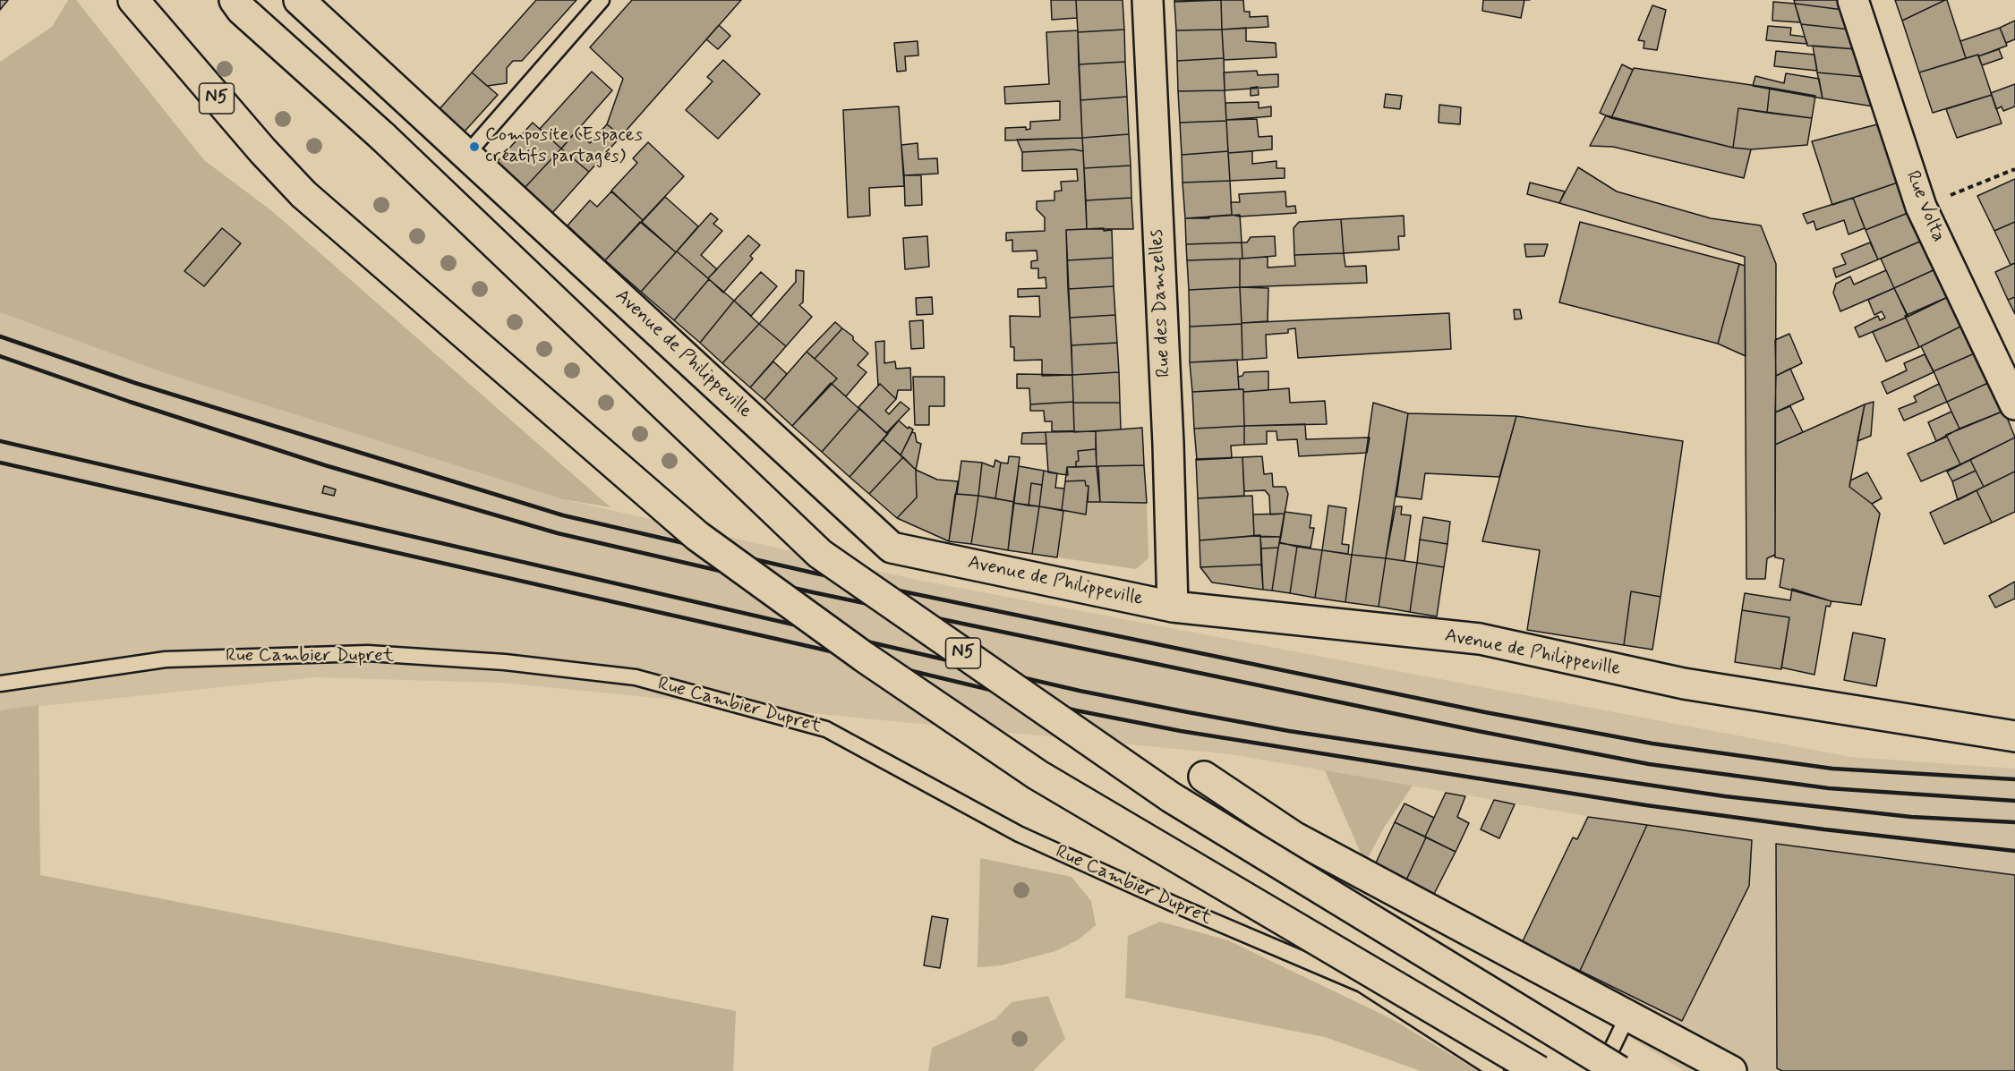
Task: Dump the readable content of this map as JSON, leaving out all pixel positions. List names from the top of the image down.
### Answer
{
  "streets": {
    "street": [
      "N5",
      "Rue Volta",
      "Rue des Damzelles",
      "Avenue de Philippeville"
    ],
    "lane": ["Rue Cambier Dupret"]
  },
  "crossings": [
    ["Rue des Damzelles", "Avenue de Philippeville"]
  ],
  "places": ["Composite (Espaces créatifs partagés)"]
}
